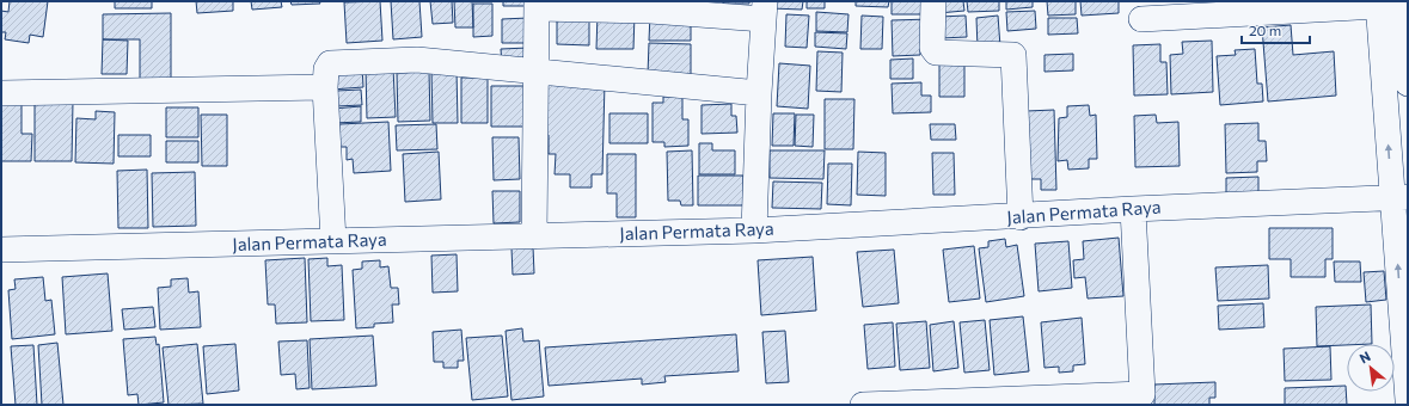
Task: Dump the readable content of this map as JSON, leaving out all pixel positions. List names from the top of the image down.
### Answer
{
  "streets": {
    "street": ["Jalan Permata Raya"]
  },
  "scale_bar": "20 m",
  "north": "top left"
}
